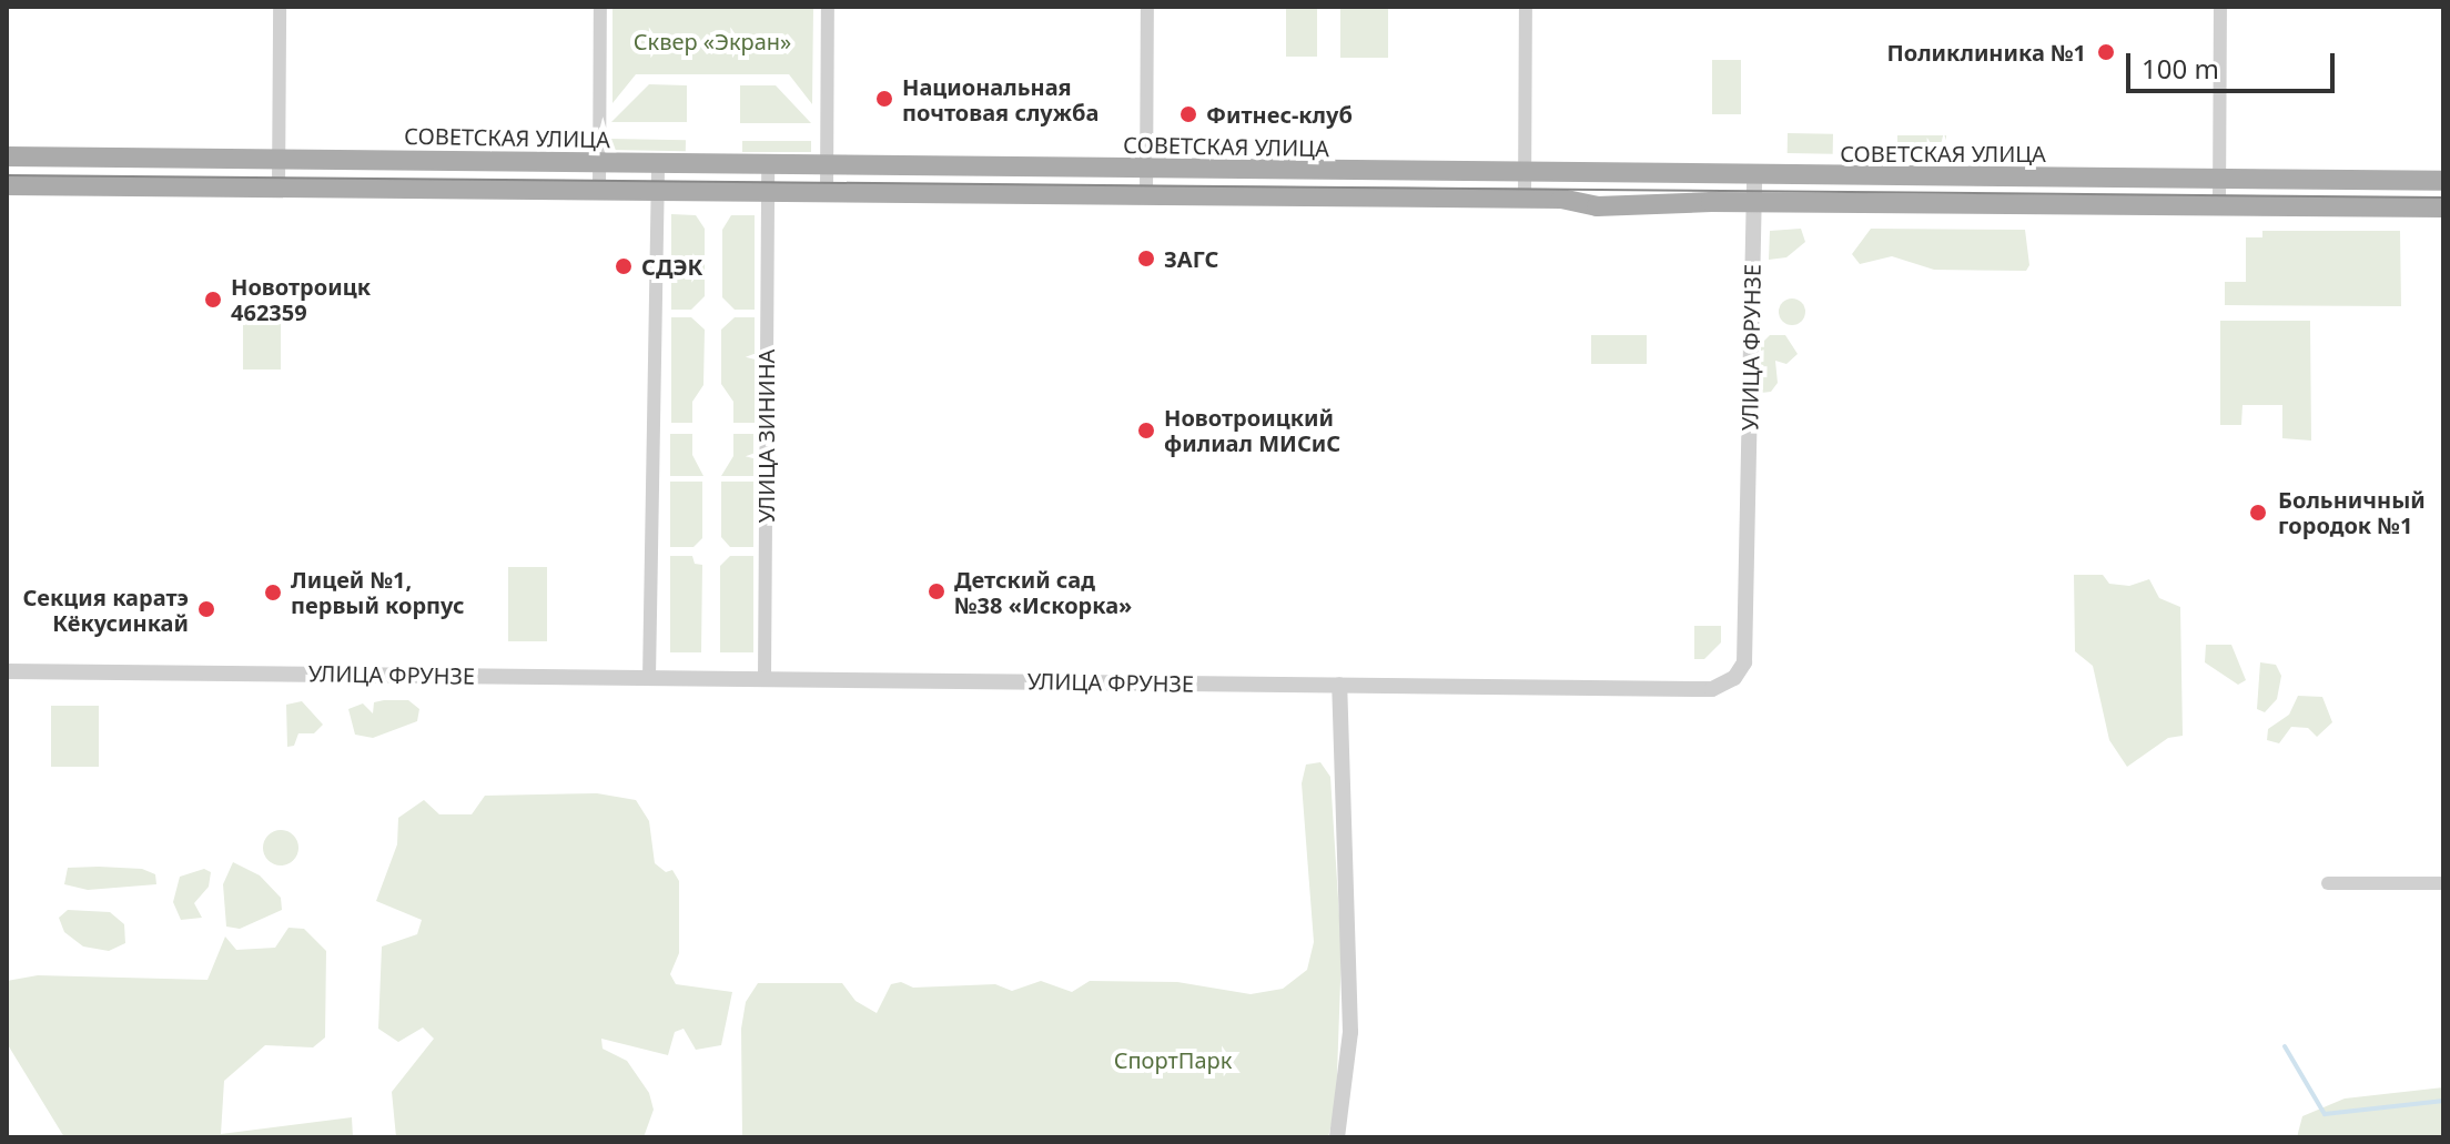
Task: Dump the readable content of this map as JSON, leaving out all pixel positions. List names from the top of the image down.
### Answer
{
  "streets": {
    "main road": ["СОВЕТСКАЯ УЛИЦА"],
    "street": ["УЛИЦА ФРУНЗЕ", "УЛИЦА ЗИНИНА"]
  },
  "crossings": [
    ["СОВЕТСКАЯ УЛИЦА", "УЛИЦА ФРУНЗЕ"],
    ["СОВЕТСКАЯ УЛИЦА", "УЛИЦА ЗИНИНА"],
    ["УЛИЦА ФРУНЗЕ", "УЛИЦА ЗИНИНА"]
  ],
  "parks": ["Сквер «Экран»", "СпортПарк"],
  "places": [
    "Поликлиника №1",
    "Национальная почтовая служба",
    "Фитнес-клуб",
    "ЗАГС",
    "СДЭК",
    "Новотроицк 462359",
    "Новотроицкий филиал МИСиС",
    "Больничный городок №1",
    "Детский сад №38 «Искорка»",
    "Лицей №1, первый корпус",
    "Секция каратэ Кёкусинкай"
  ],
  "scale_bar": "100 m"
}
